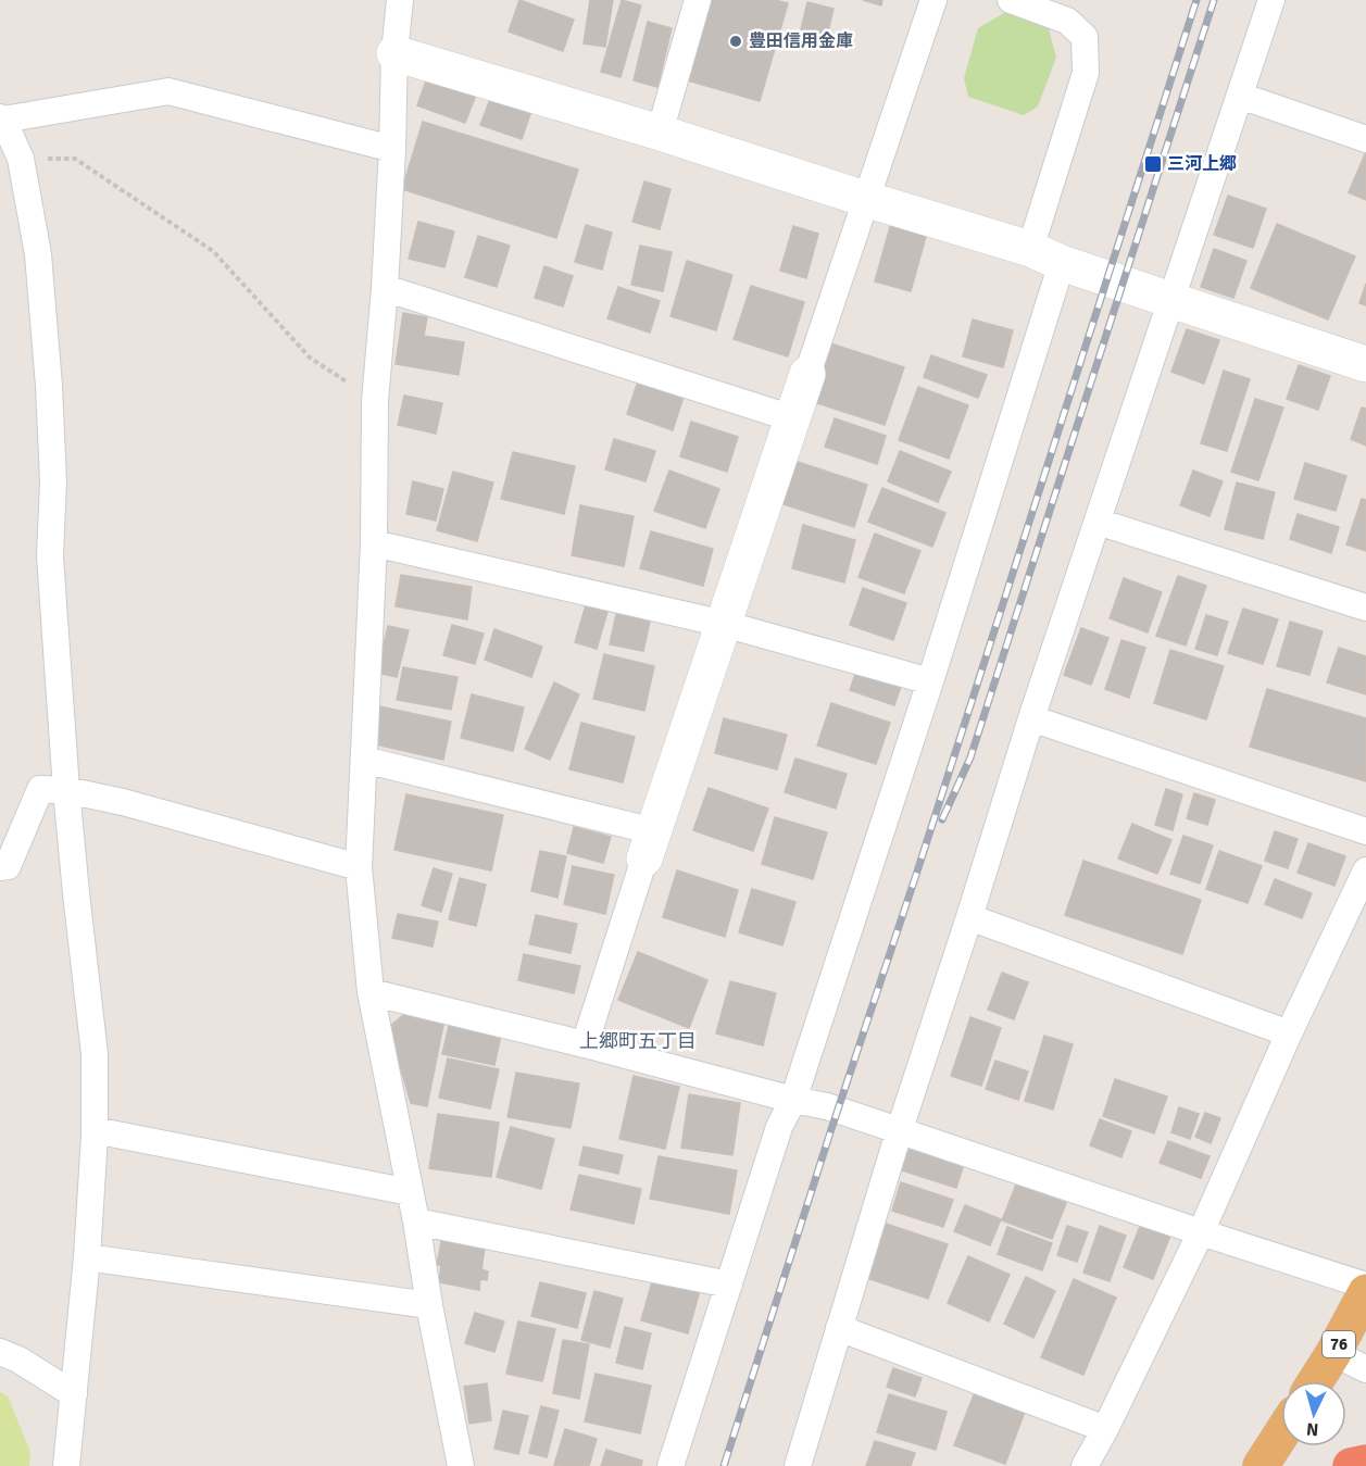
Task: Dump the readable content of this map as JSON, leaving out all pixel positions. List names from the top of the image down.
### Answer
{
  "streets": {
    "main road": ["76"]
  },
  "districts": ["上郷町五丁目"],
  "places": {
    "other": ["豊田信用金庫"],
    "transit": ["三河上郷"]
  },
  "north": "bottom"
}
